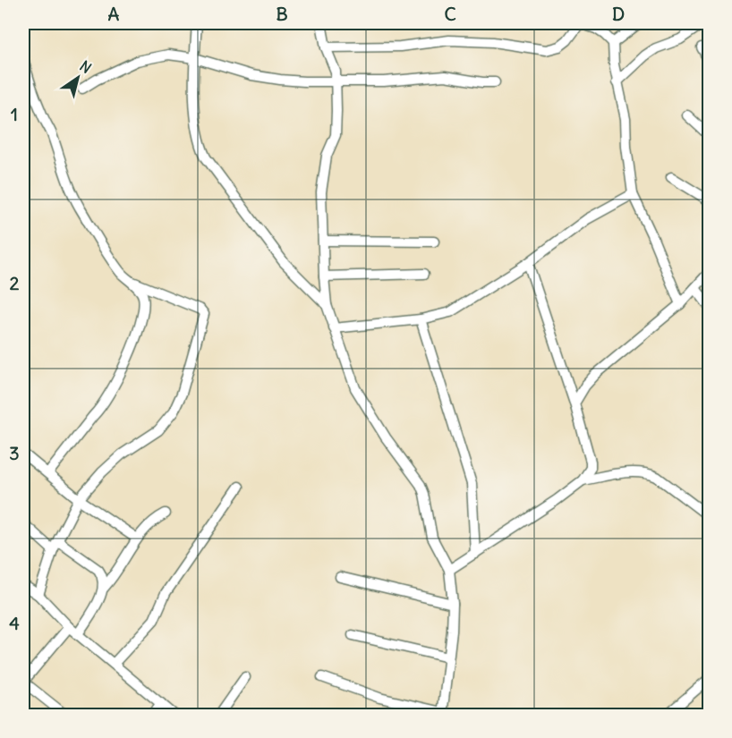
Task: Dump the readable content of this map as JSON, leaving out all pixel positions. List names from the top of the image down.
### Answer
{
  "north": "top right",
  "grid": {
    "columns": [
      "A",
      "B",
      "C",
      "D"
    ],
    "rows": [
      "1",
      "2",
      "3",
      "4"
    ]
  }
}
